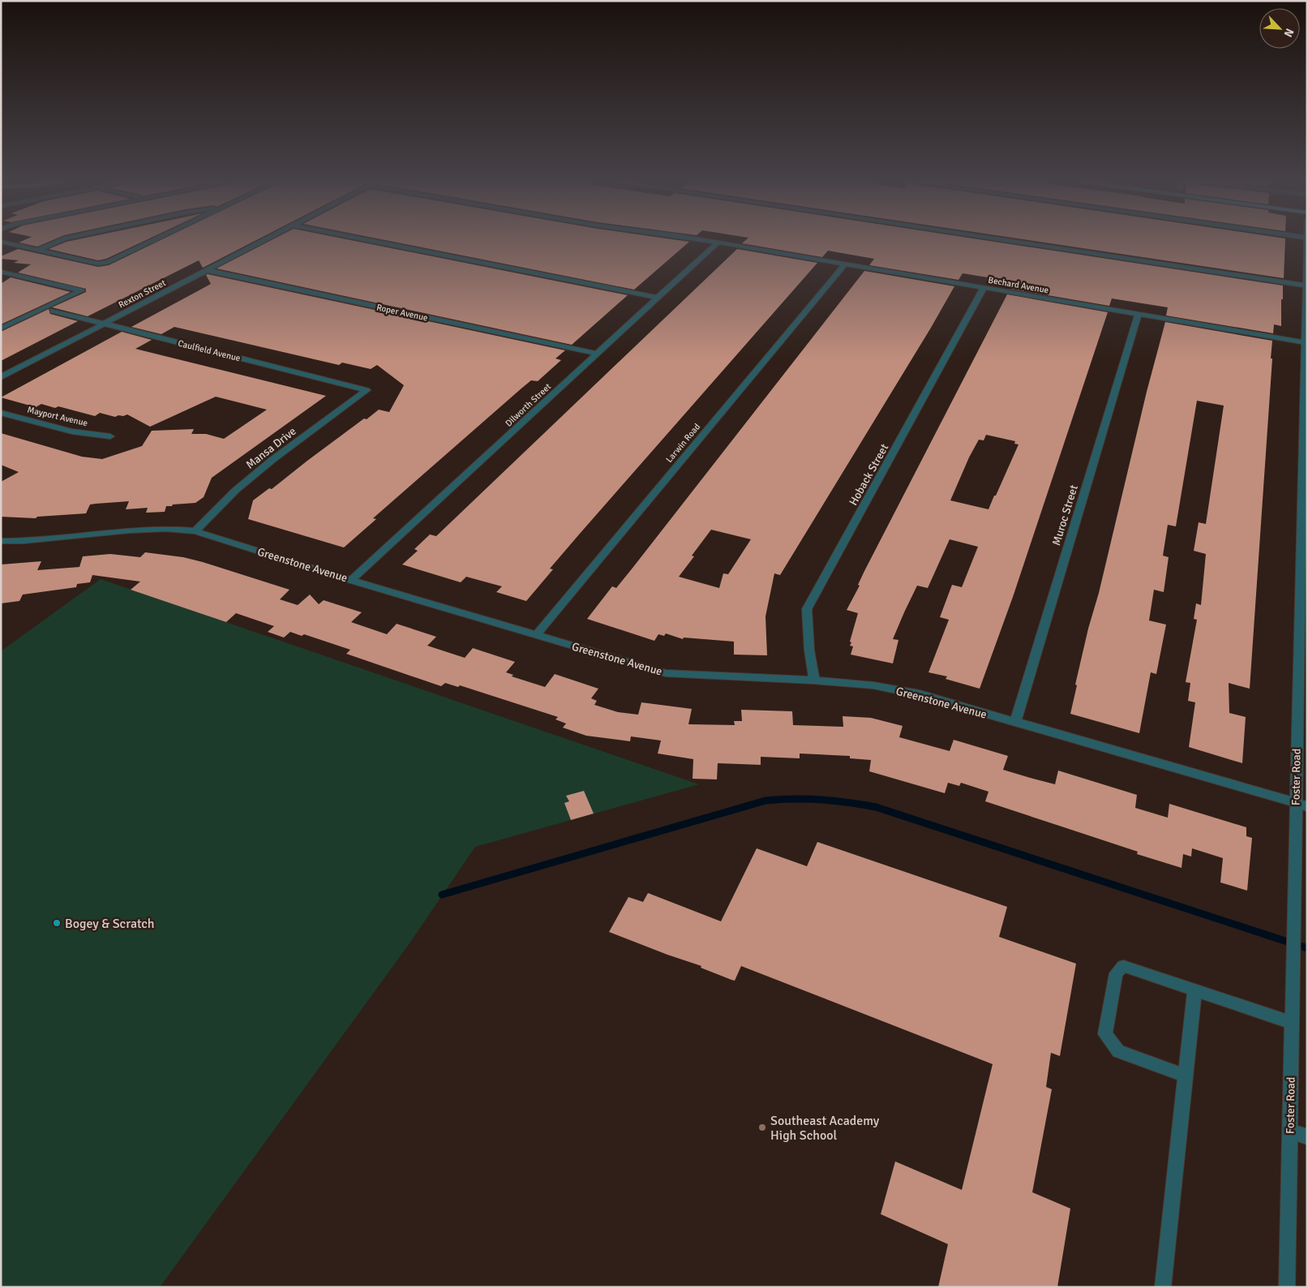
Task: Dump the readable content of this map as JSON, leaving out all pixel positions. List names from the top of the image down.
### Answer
{
  "streets": {
    "street": [
      "Bechard Avenue",
      "Rexton Street",
      "Roper Avenue",
      "Caulfield Avenue",
      "Dilworth Street",
      "Mayport Avenue",
      "Larwin Road",
      "Mansa Drive",
      "Hoback Street",
      "Muroc Street",
      "Greenstone Avenue",
      "Foster Road"
    ]
  },
  "crossings": [
    ["Bechard Avenue", "Dilworth Street"],
    ["Bechard Avenue", "Larwin Road"],
    ["Bechard Avenue", "Hoback Street"],
    ["Bechard Avenue", "Muroc Street"],
    ["Bechard Avenue", "Foster Road"],
    ["Rexton Street", "Roper Avenue"],
    ["Rexton Street", "Caulfield Avenue"],
    ["Roper Avenue", "Dilworth Street"],
    ["Caulfield Avenue", "Mansa Drive"],
    ["Dilworth Street", "Greenstone Avenue"],
    ["Larwin Road", "Greenstone Avenue"],
    ["Mansa Drive", "Greenstone Avenue"],
    ["Hoback Street", "Greenstone Avenue"],
    ["Muroc Street", "Greenstone Avenue"],
    ["Greenstone Avenue", "Foster Road"]
  ],
  "places": ["Bogey & Scratch", "Southeast Academy High School"],
  "north": "bottom right"
}
